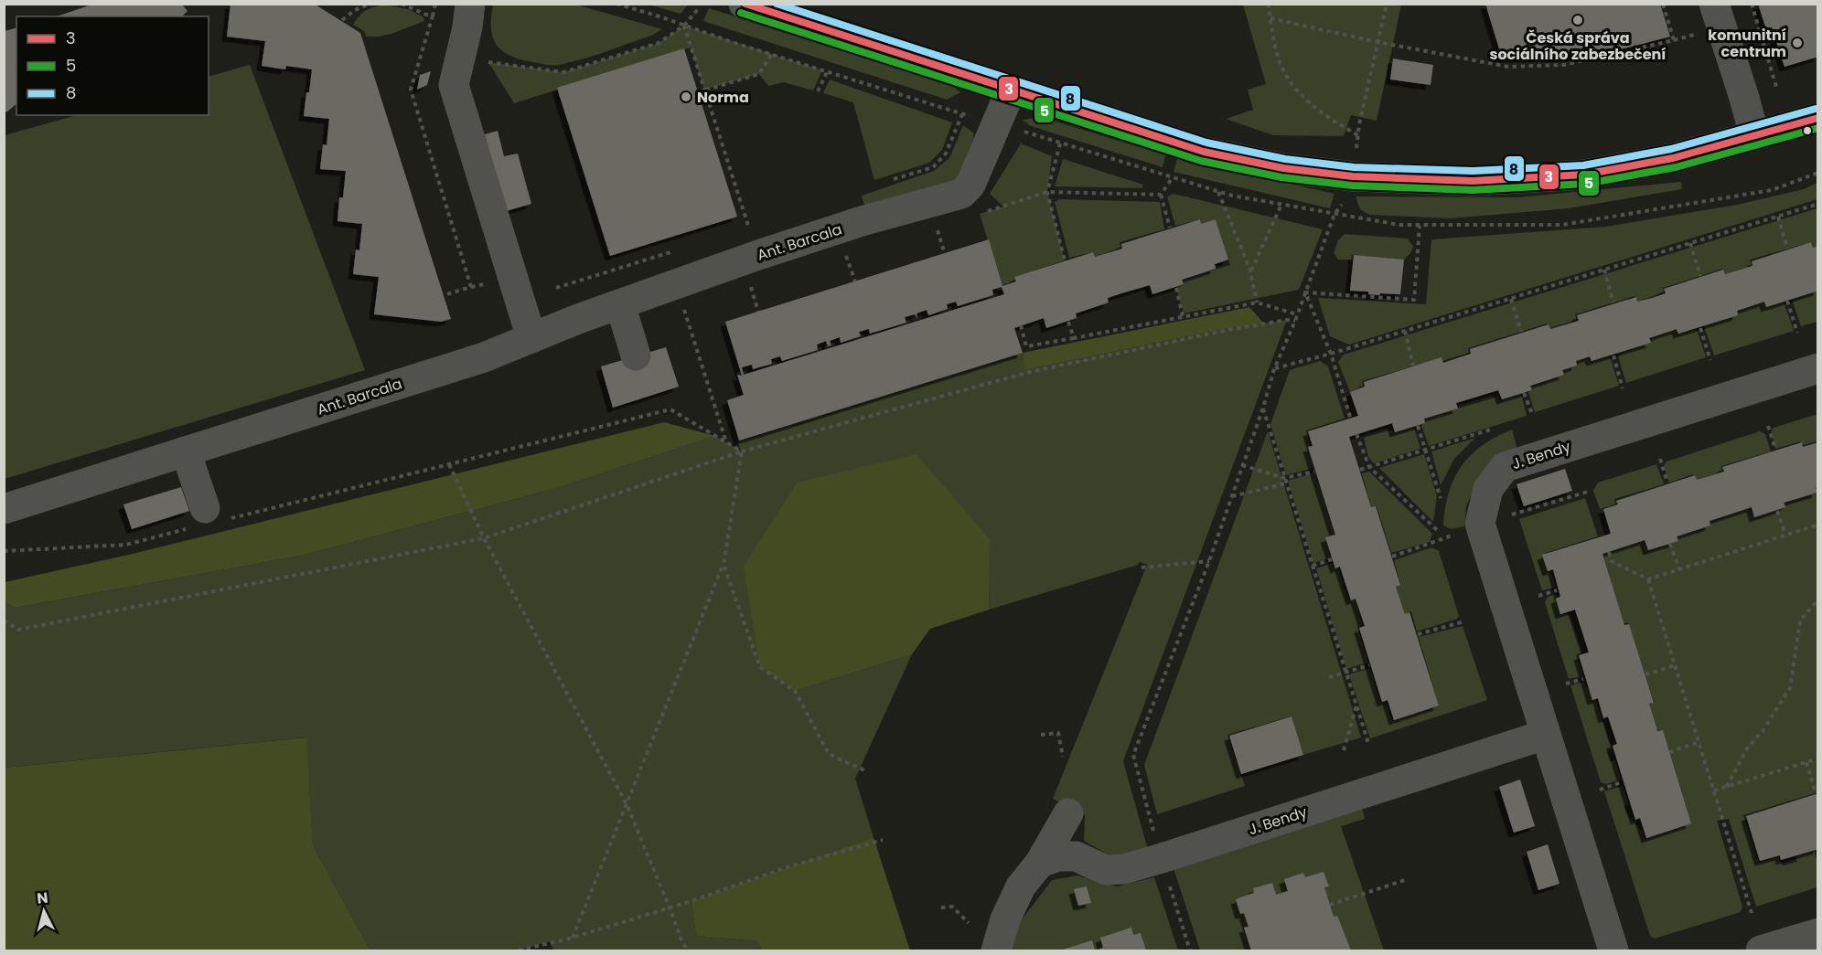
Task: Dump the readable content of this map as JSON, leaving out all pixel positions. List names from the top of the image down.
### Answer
{
  "streets": {
    "street": ["Ant. Barcala", "J. Bendy"]
  },
  "places": ["Česká správa sociálního zabezbečení", "komunitní centrum", "Norma"],
  "lines": ["transit line 3", "transit line 8", "transit line 5"],
  "legend": ["3", "5", "8"],
  "north": "top"
}
